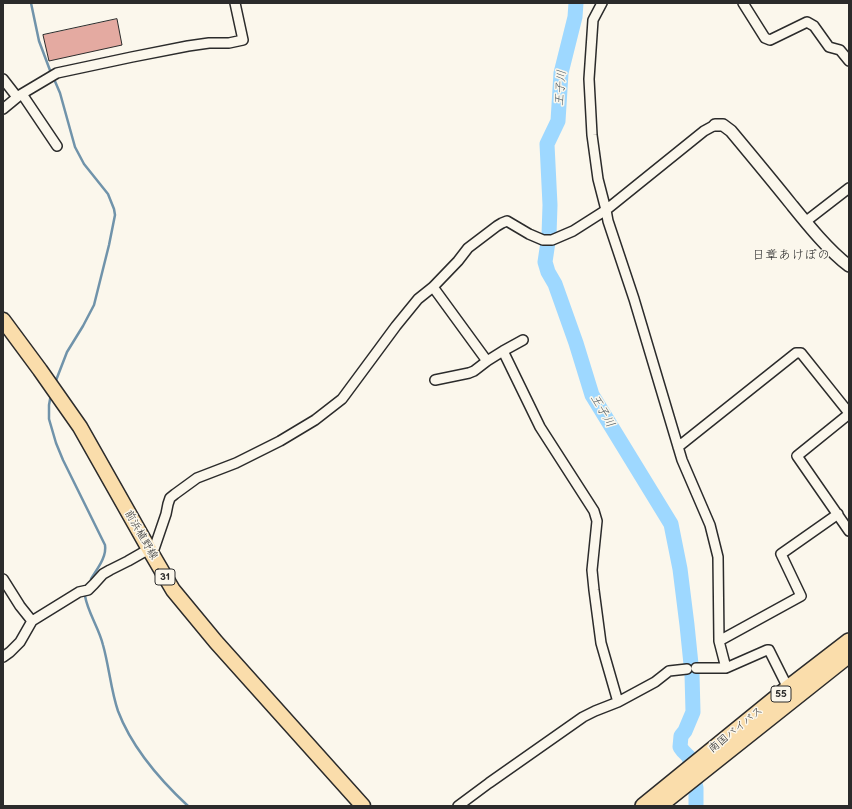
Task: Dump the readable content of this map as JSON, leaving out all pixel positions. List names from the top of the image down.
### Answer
{
  "streets": {
    "highway": ["55", "南国バイパス"],
    "main road": ["前浜植野線", "31"]
  },
  "districts": ["日章あけぼの"],
  "water": ["王子川"]
}
